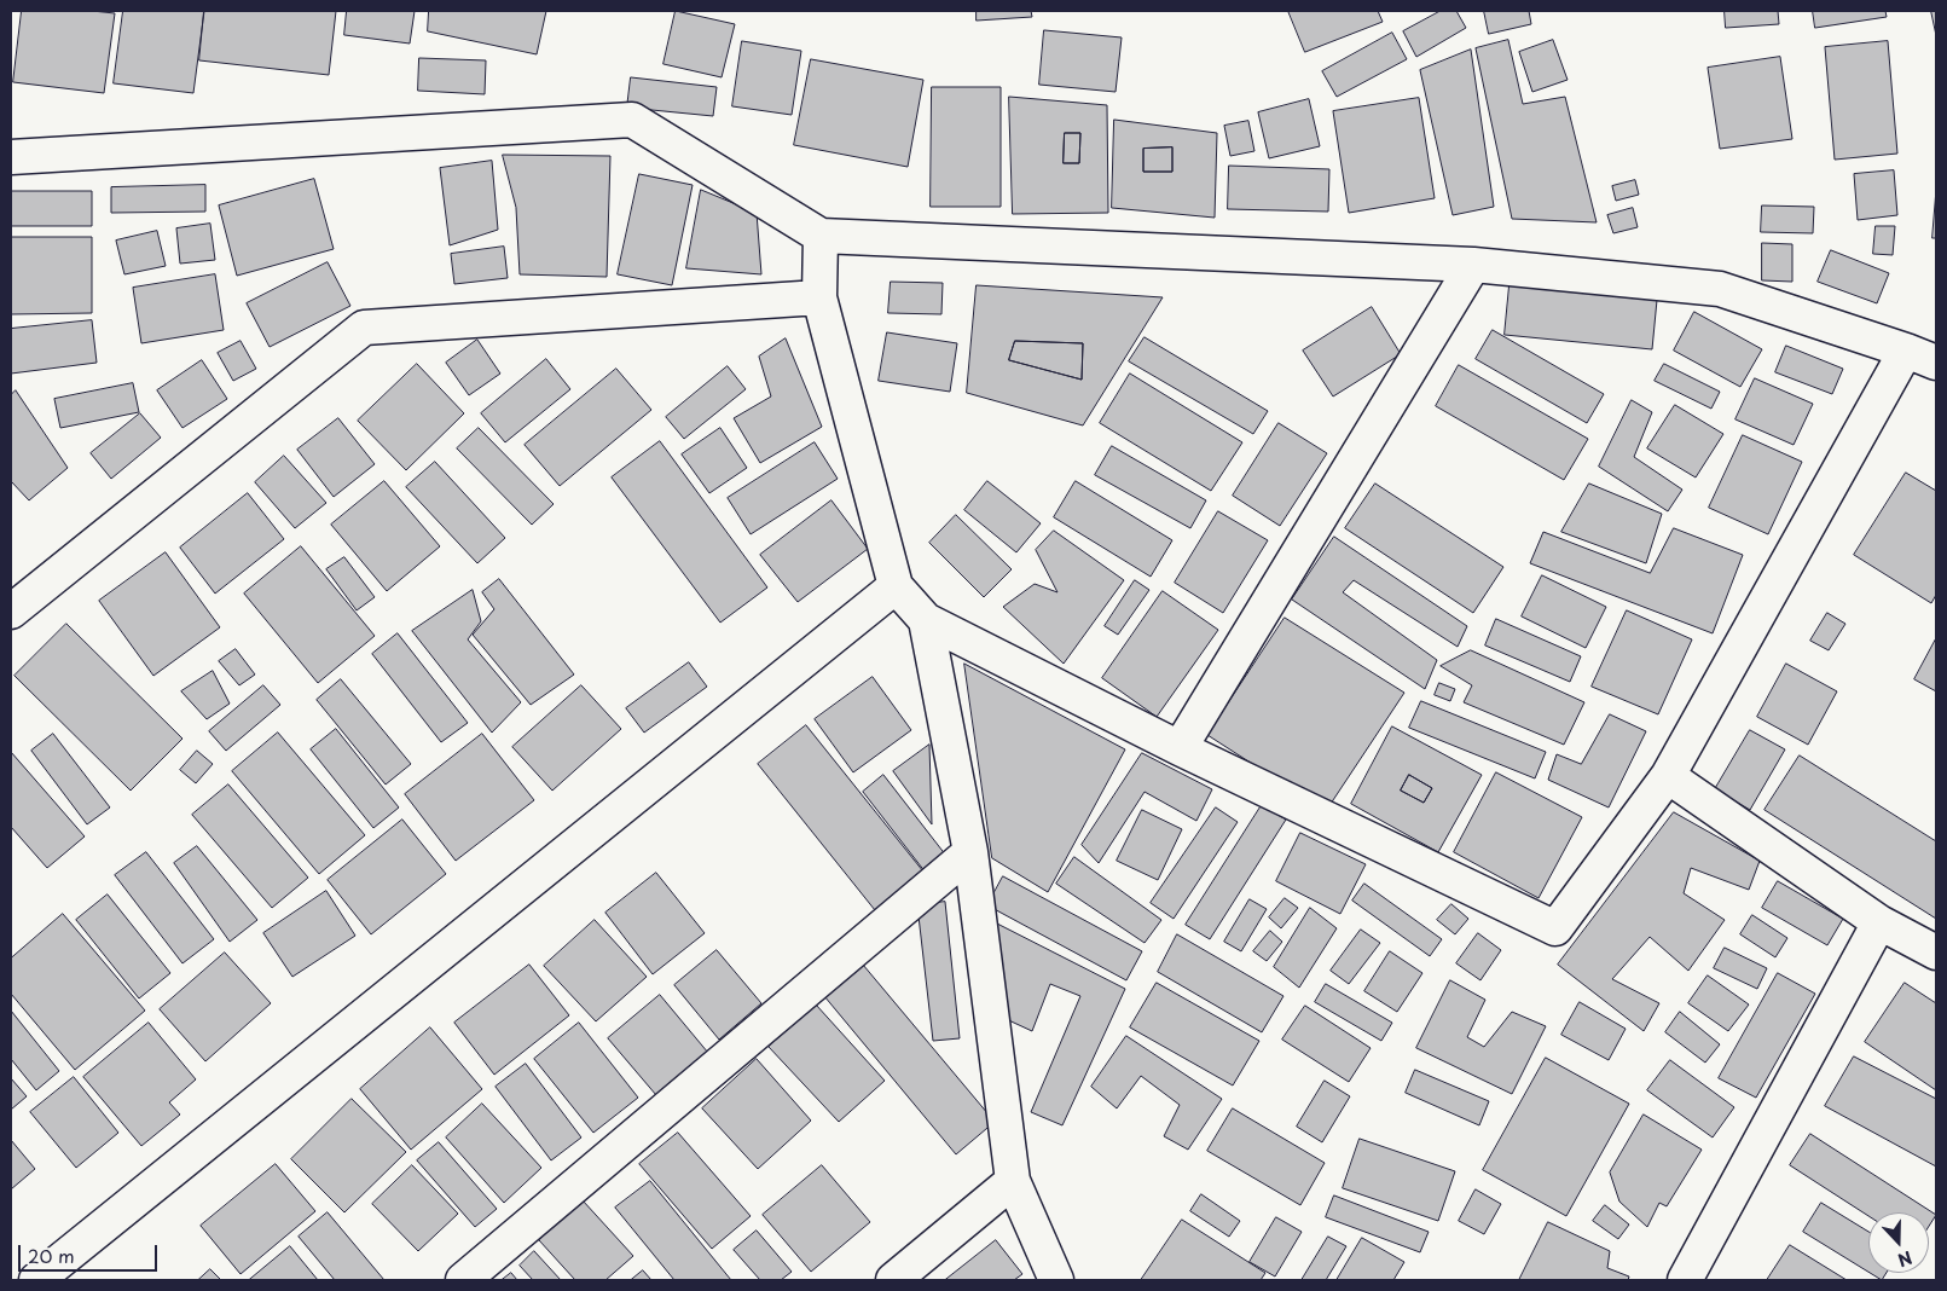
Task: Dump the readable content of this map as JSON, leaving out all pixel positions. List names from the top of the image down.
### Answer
{
  "scale_bar": "20 m",
  "north": "bottom"
}
